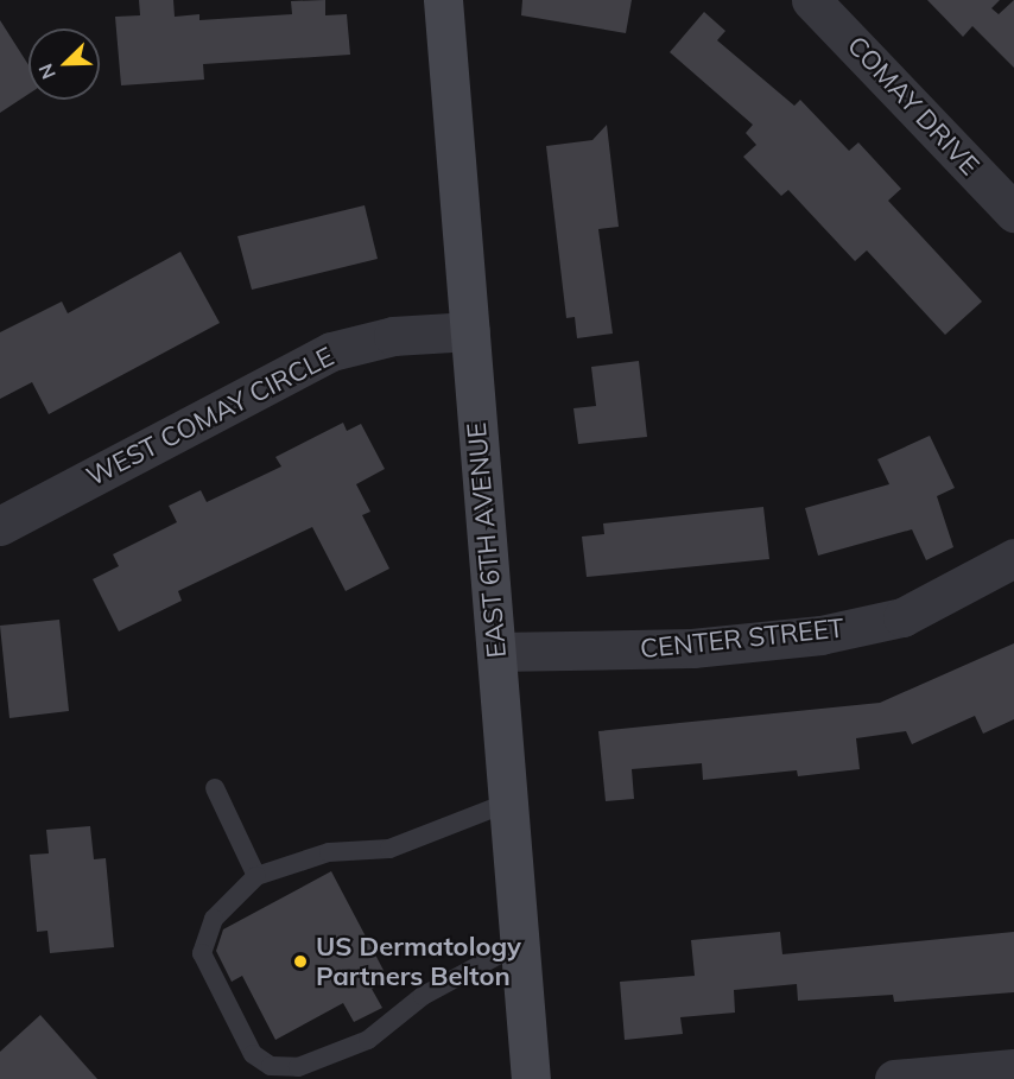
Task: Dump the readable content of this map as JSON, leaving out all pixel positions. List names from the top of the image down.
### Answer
{
  "streets": {
    "main road": ["EAST 6TH AVENUE"],
    "street": ["COMAY DRIVE", "WEST COMAY CIRCLE", "CENTER STREET"]
  },
  "crossings": [
    ["WEST COMAY CIRCLE", "EAST 6TH AVENUE"],
    ["EAST 6TH AVENUE", "CENTER STREET"]
  ],
  "places": ["US Dermatology Partners Belton"],
  "north": "bottom left"
}
